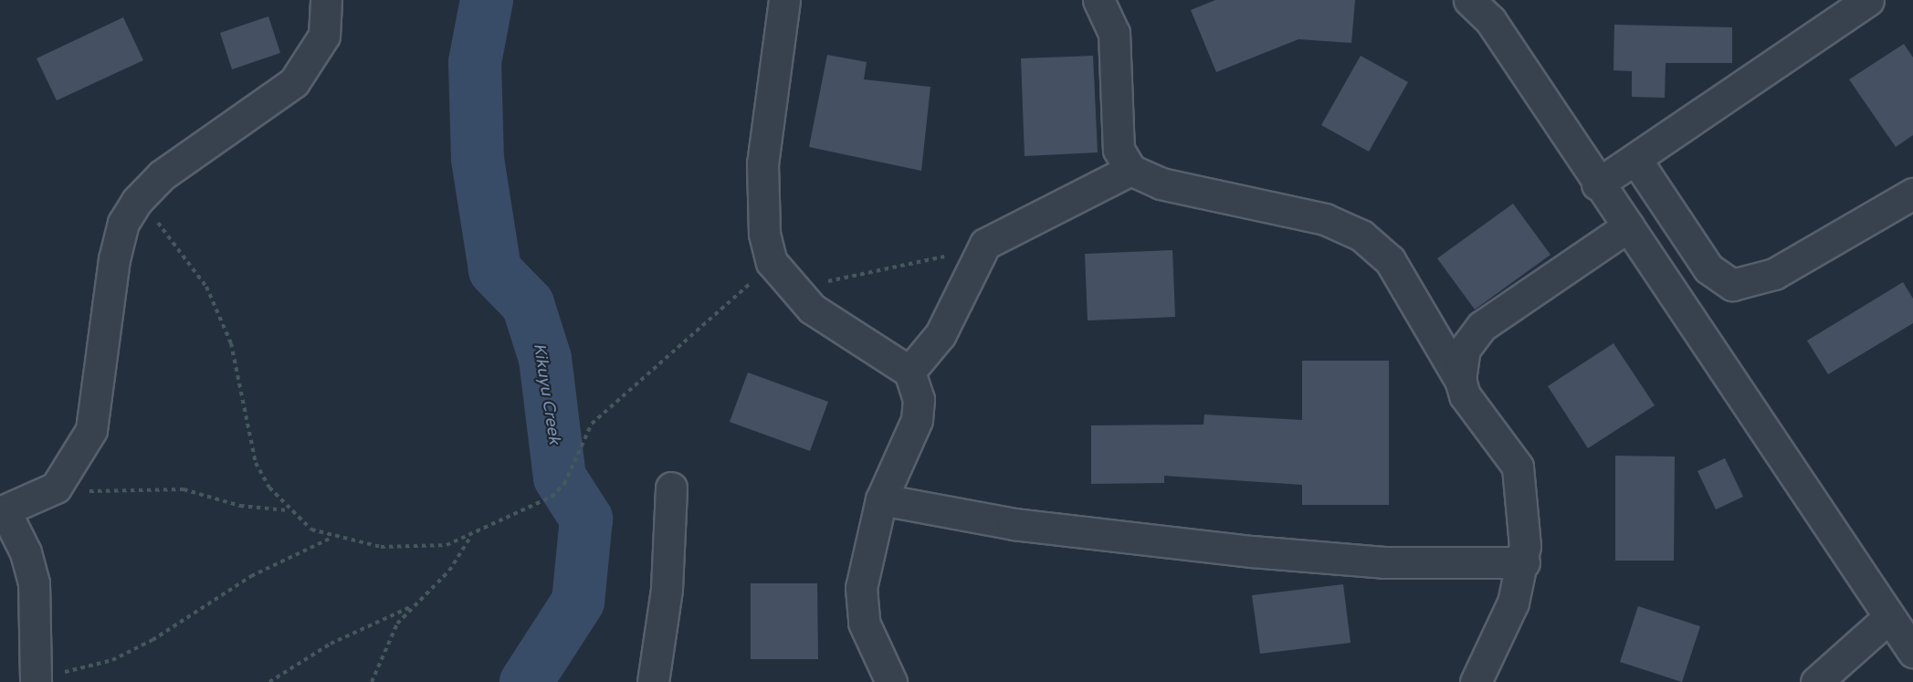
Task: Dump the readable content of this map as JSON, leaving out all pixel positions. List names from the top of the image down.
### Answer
{
  "water": ["Kikuyu Creek"]
}
